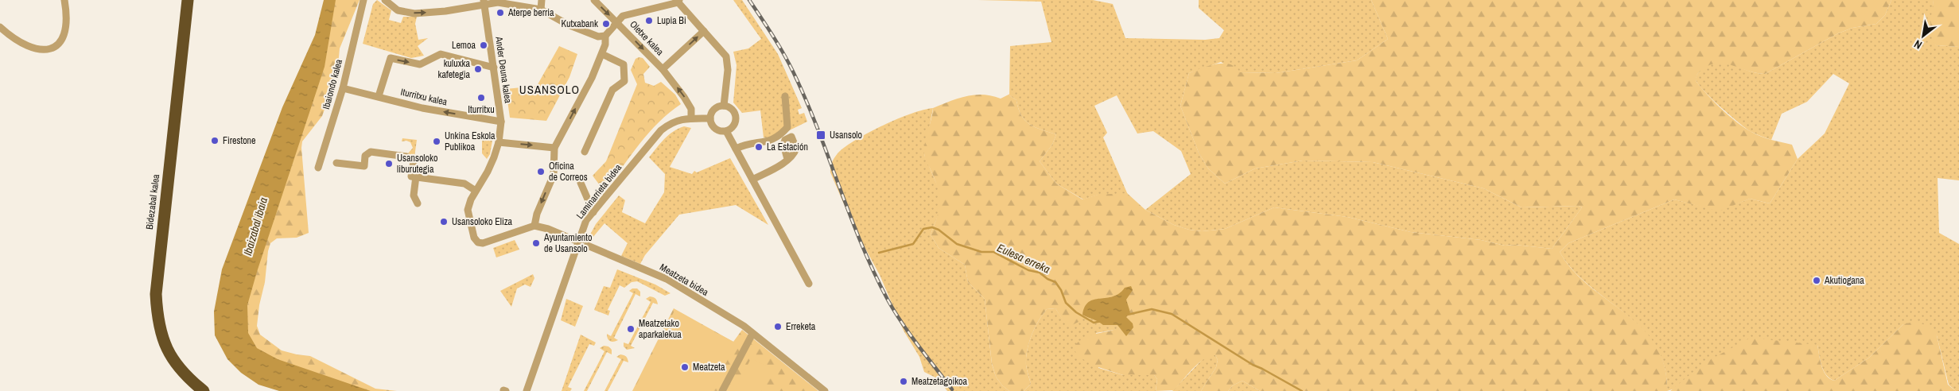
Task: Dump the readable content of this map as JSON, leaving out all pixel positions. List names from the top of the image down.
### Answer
{
  "streets": {
    "highway": ["Bidezabal kalea"],
    "street": [
      "Oletxe kalea",
      "Ander Deuna kalea",
      "Ibaiondo kalea",
      "Iturritxu kalea",
      "Laminarrieta bidea",
      "Meatzeta bidea"
    ]
  },
  "crossings": [
    ["Oletxe kalea", "Laminarrieta bidea"],
    ["Ander Deuna kalea", "Iturritxu kalea"],
    ["Ibaiondo kalea", "Iturritxu kalea"],
    ["Laminarrieta bidea", "Meatzeta bidea"]
  ],
  "one_way": ["Iturritxu kalea"],
  "districts": ["USANSOLO"],
  "water": ["Ibaizabal ibaia", "Eulesa erreka"],
  "places": {
    "other": [
      "Aterpe berria",
      "Lupia Bi",
      "Kutxabank",
      "Lemoa",
      "kuluxka kafetegia",
      "Iturritxu",
      "Firestone",
      "Unkina Eskola Publikoa",
      "La Estación",
      "Usansoloko liburutegia",
      "Oficina de Correos",
      "Usansoloko Eliza",
      "Ayuntamiento de Usansolo",
      "Akutiogana",
      "Erreketa",
      "Meatzetako aparkalekua",
      "Meatzeta",
      "Meatzetagoikoa"
    ],
    "transit": ["Usansolo"]
  },
  "north": "bottom left"
}
